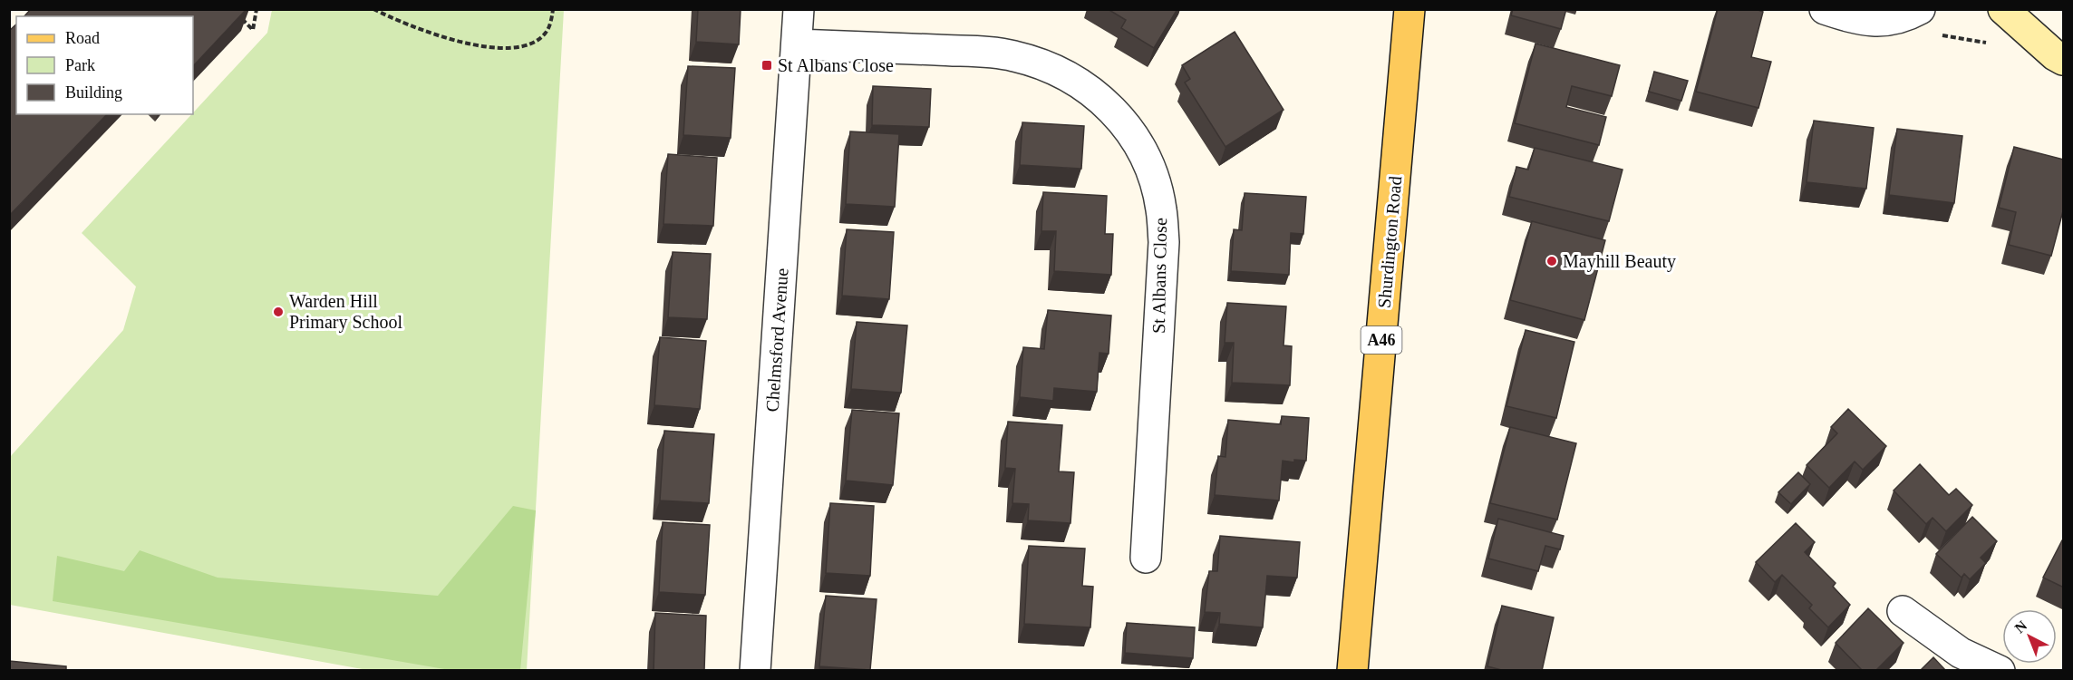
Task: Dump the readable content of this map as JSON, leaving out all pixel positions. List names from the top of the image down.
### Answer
{
  "streets": {
    "main road": ["Shurdington Road", "A46"],
    "street": ["St Albans Close", "Chelmsford Avenue"]
  },
  "crossings": [
    ["St Albans Close", "Chelmsford Avenue"]
  ],
  "places": {
    "transit": ["St Albans Close"],
    "other": ["Mayhill Beauty", "Warden Hill Primary School"]
  },
  "legend": ["Road", "Park", "Building"],
  "north": "top left"
}
